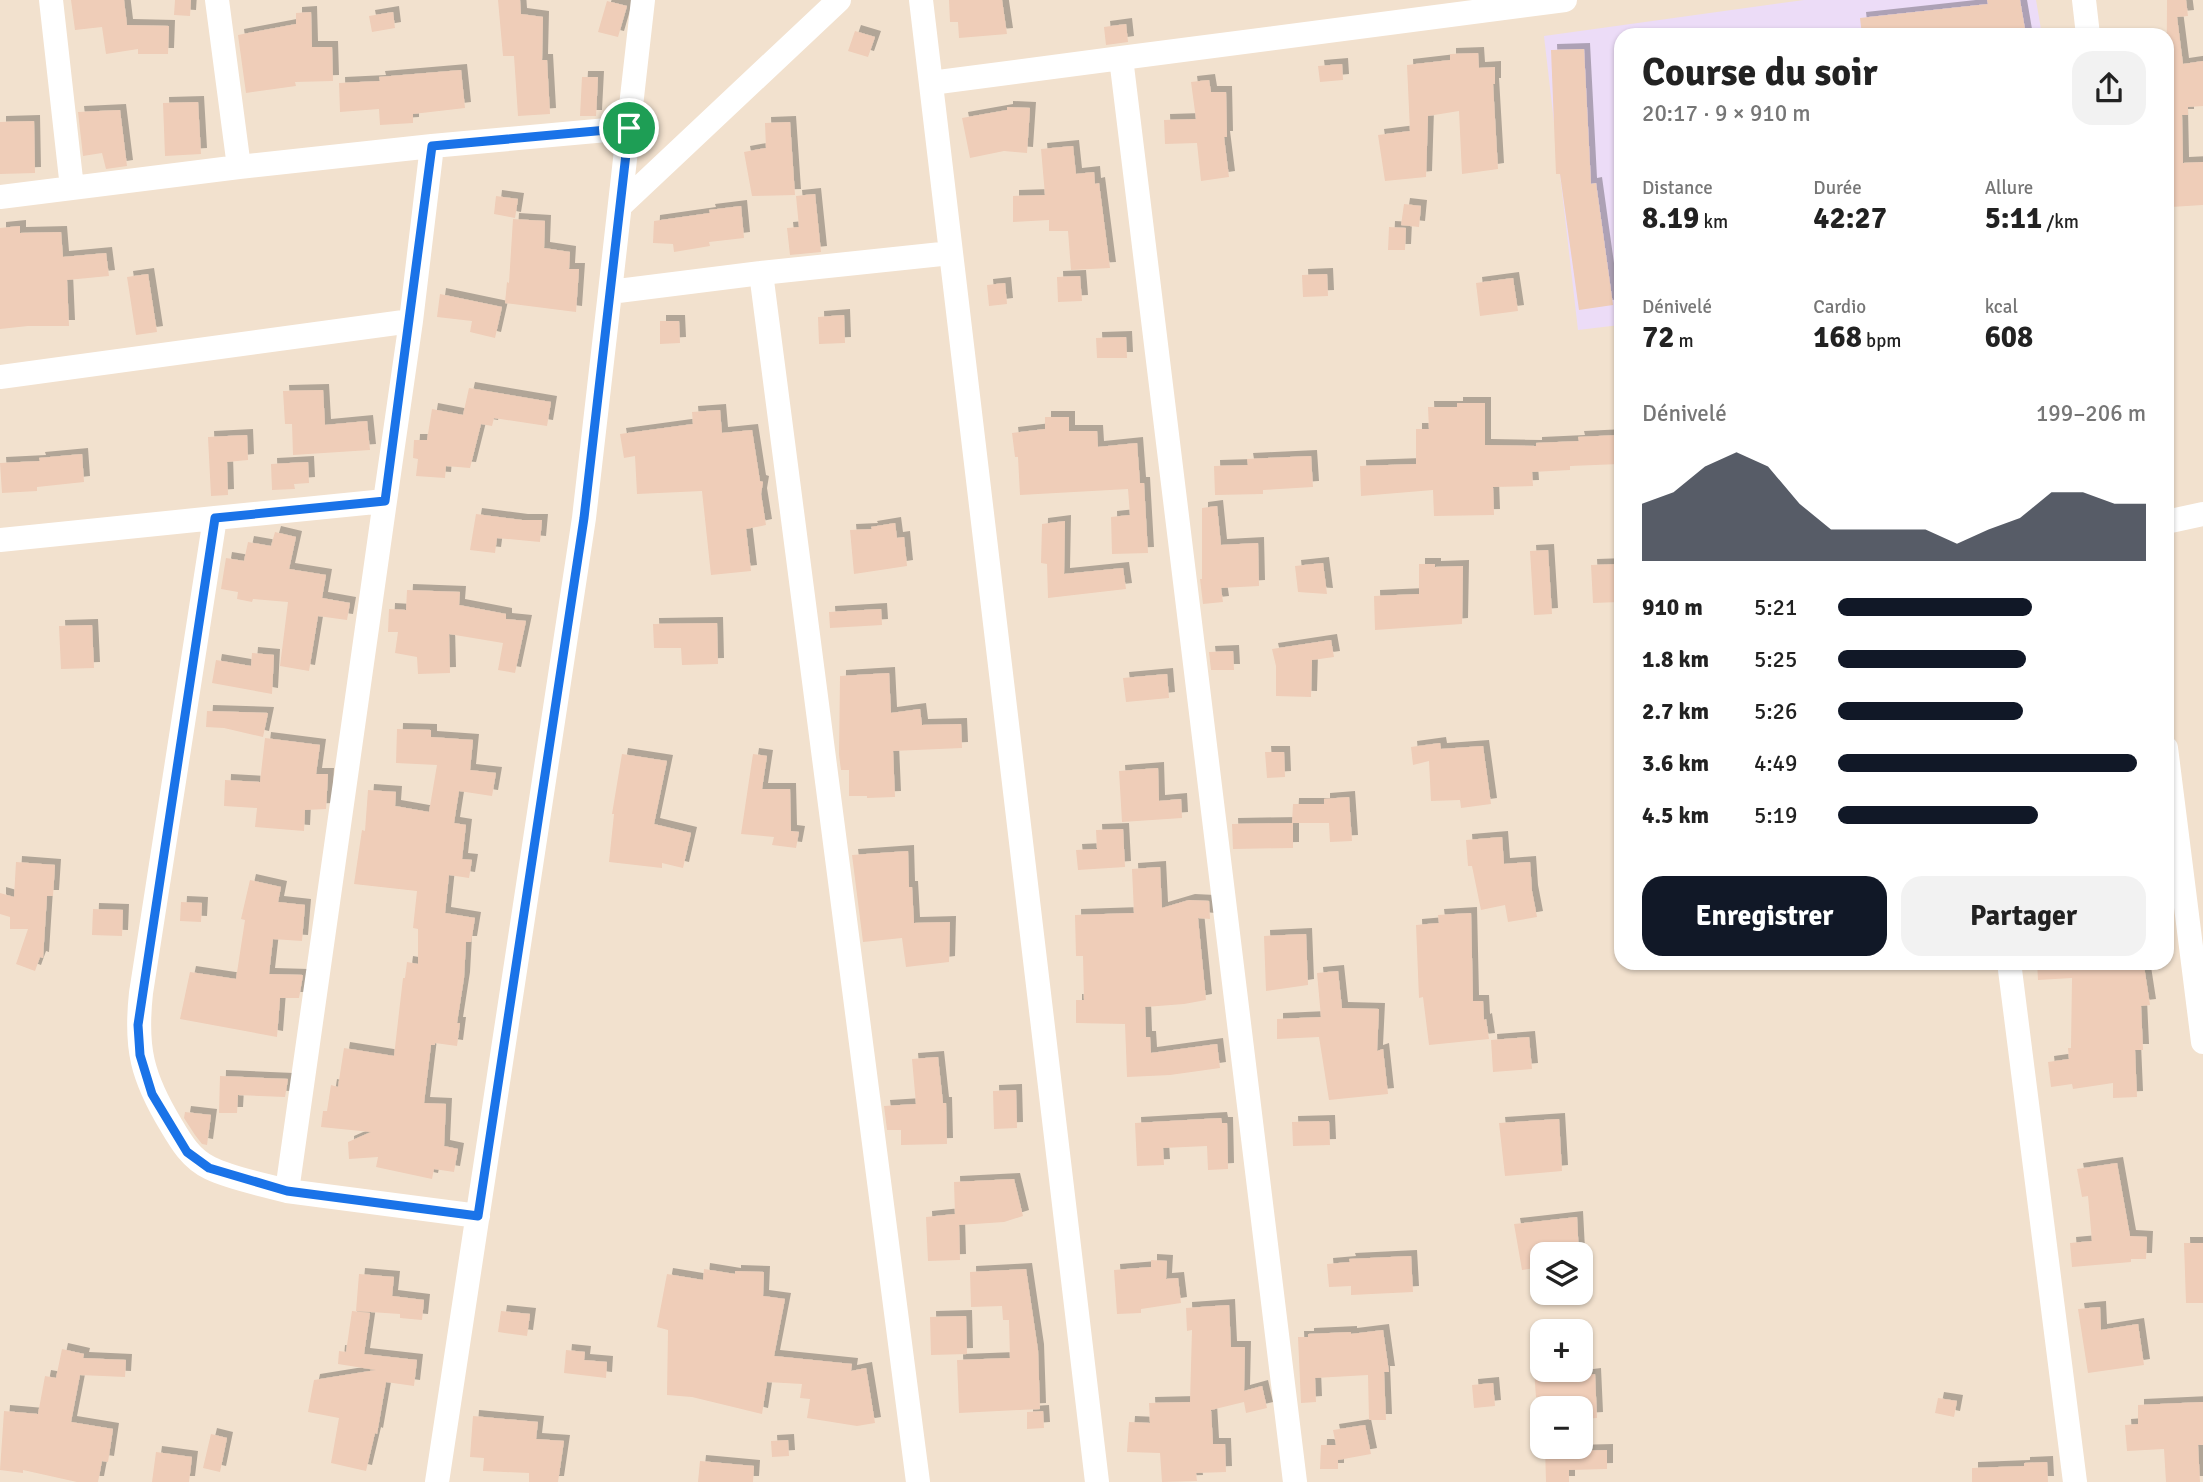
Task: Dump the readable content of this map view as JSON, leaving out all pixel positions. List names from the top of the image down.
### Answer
{
  "page": {
    "heading": ["Course du soir", "20:17 · 9 × 910 m"],
    "stats": [
      ["Distance", "8.19 km"],
      ["Durée", "42:27"],
      ["Allure", "5:11 /km"],
      ["Dénivelé", "72 m"],
      ["Cardio", "168 bpm"],
      ["kcal", "608"]
    ],
    "chart": ["Dénivelé", "199–206 m"],
    "list": [
      {
        "name": "910 m",
        "note": "5:21"
      },
      {
        "name": "1.8 km",
        "note": "5:25"
      },
      {
        "name": "2.7 km",
        "note": "5:26"
      },
      {
        "name": "3.6 km",
        "note": "4:49"
      },
      {
        "name": "4.5 km",
        "note": "5:19"
      }
    ],
    "buttons": ["Enregistrer", "Partager"],
    "map_buttons": ["+", "−"]
  }
}
